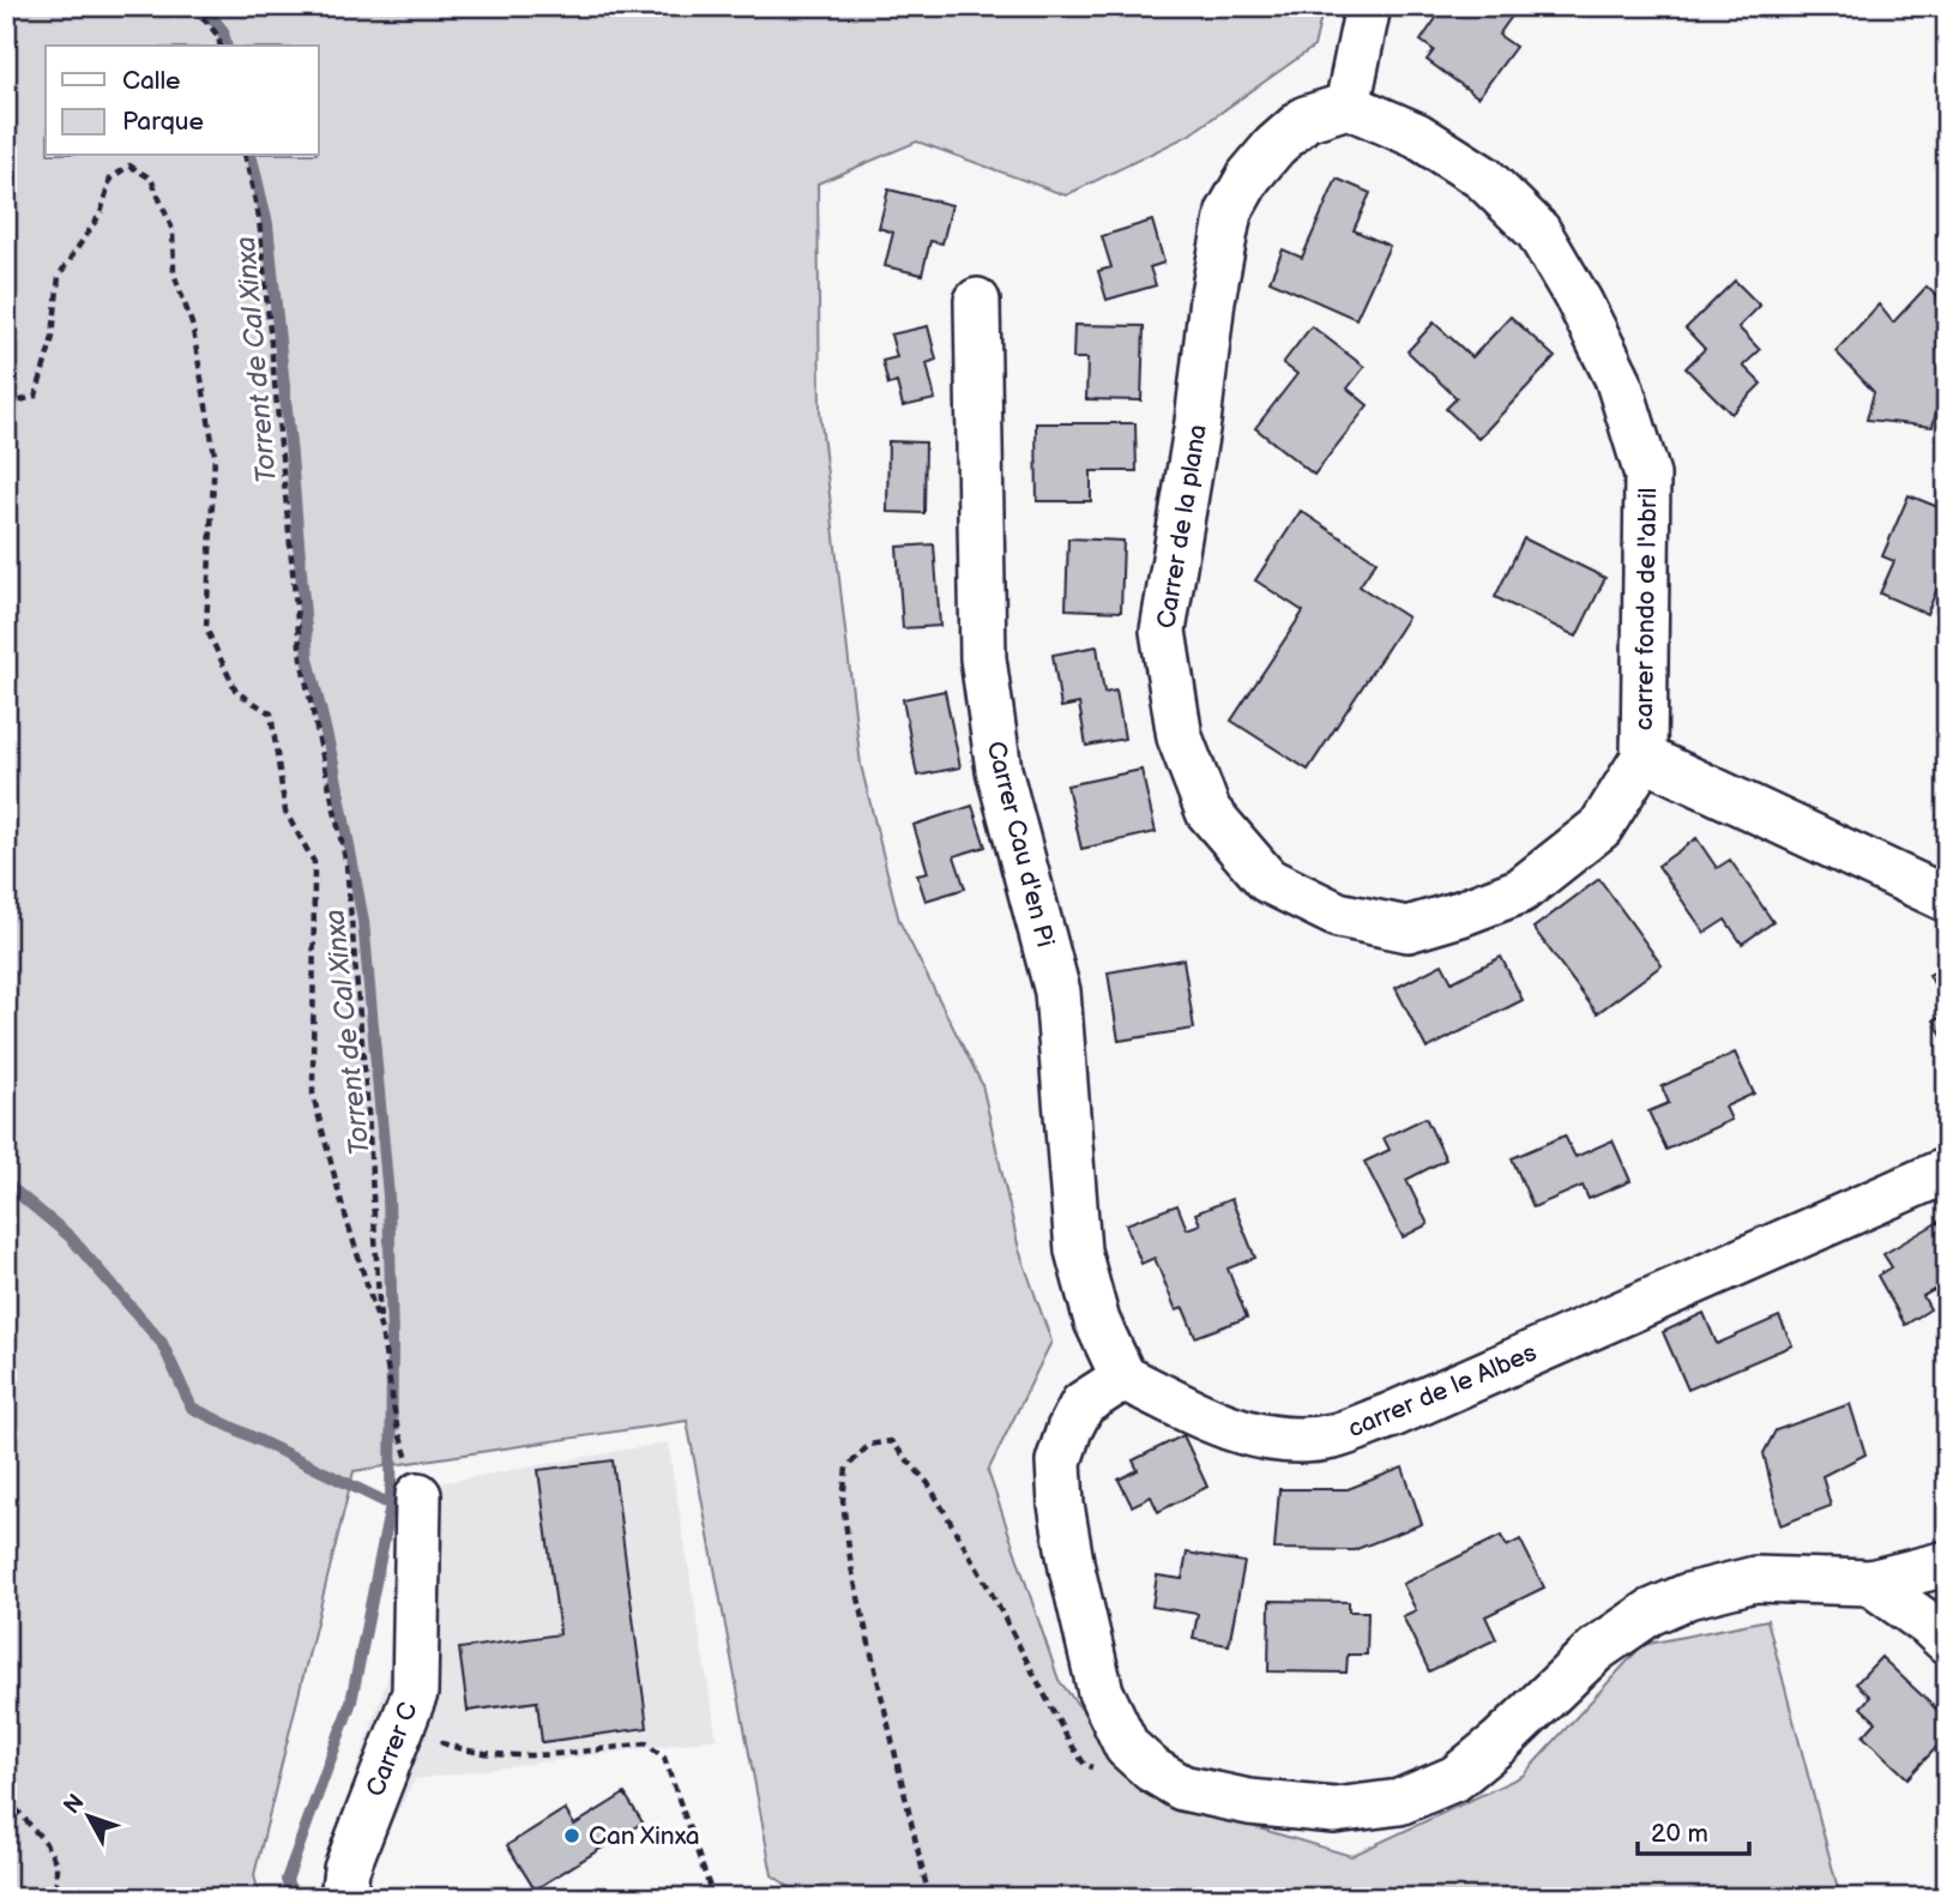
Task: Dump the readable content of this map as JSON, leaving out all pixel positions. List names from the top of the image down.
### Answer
{
  "streets": {
    "street": [
      "Carrer de la plana",
      "carrer fondo de l'abril",
      "Carrer Cau d'en Pi",
      "carrer de le Albes",
      "Carrer C"
    ]
  },
  "crossings": [
    ["Carrer de la plana", "carrer fondo de l'abril"],
    ["Carrer Cau d'en Pi", "carrer de le Albes"]
  ],
  "water": ["Torrent de Cal Xinxa"],
  "places": ["Can Xinxa"],
  "legend": ["Calle", "Parque"],
  "scale_bar": "20 m",
  "north": "top left"
}
